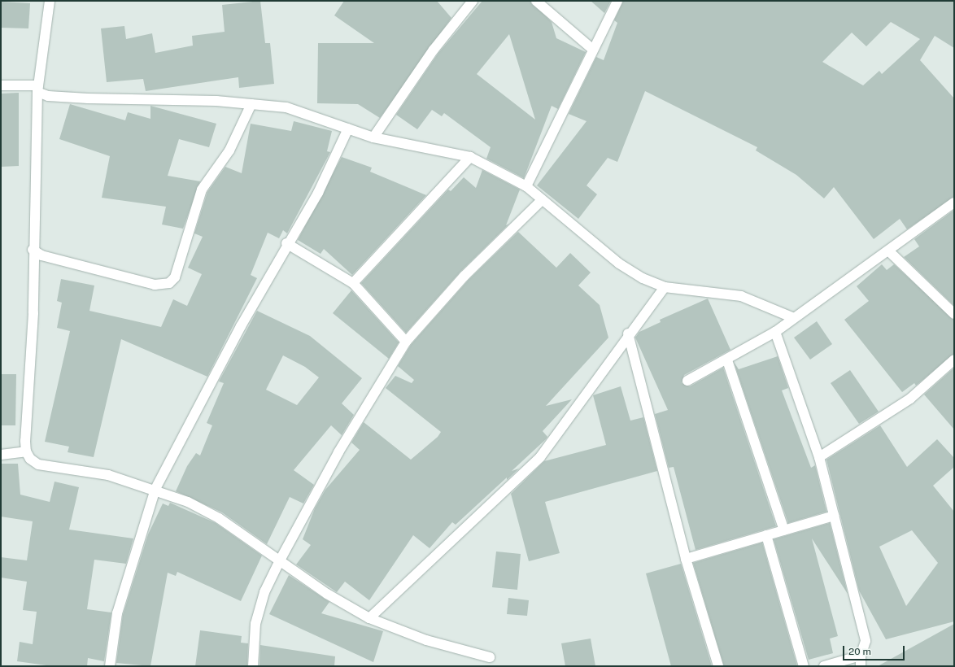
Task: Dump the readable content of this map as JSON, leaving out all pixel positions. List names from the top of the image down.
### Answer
{
  "scale_bar": "20 m"
}
